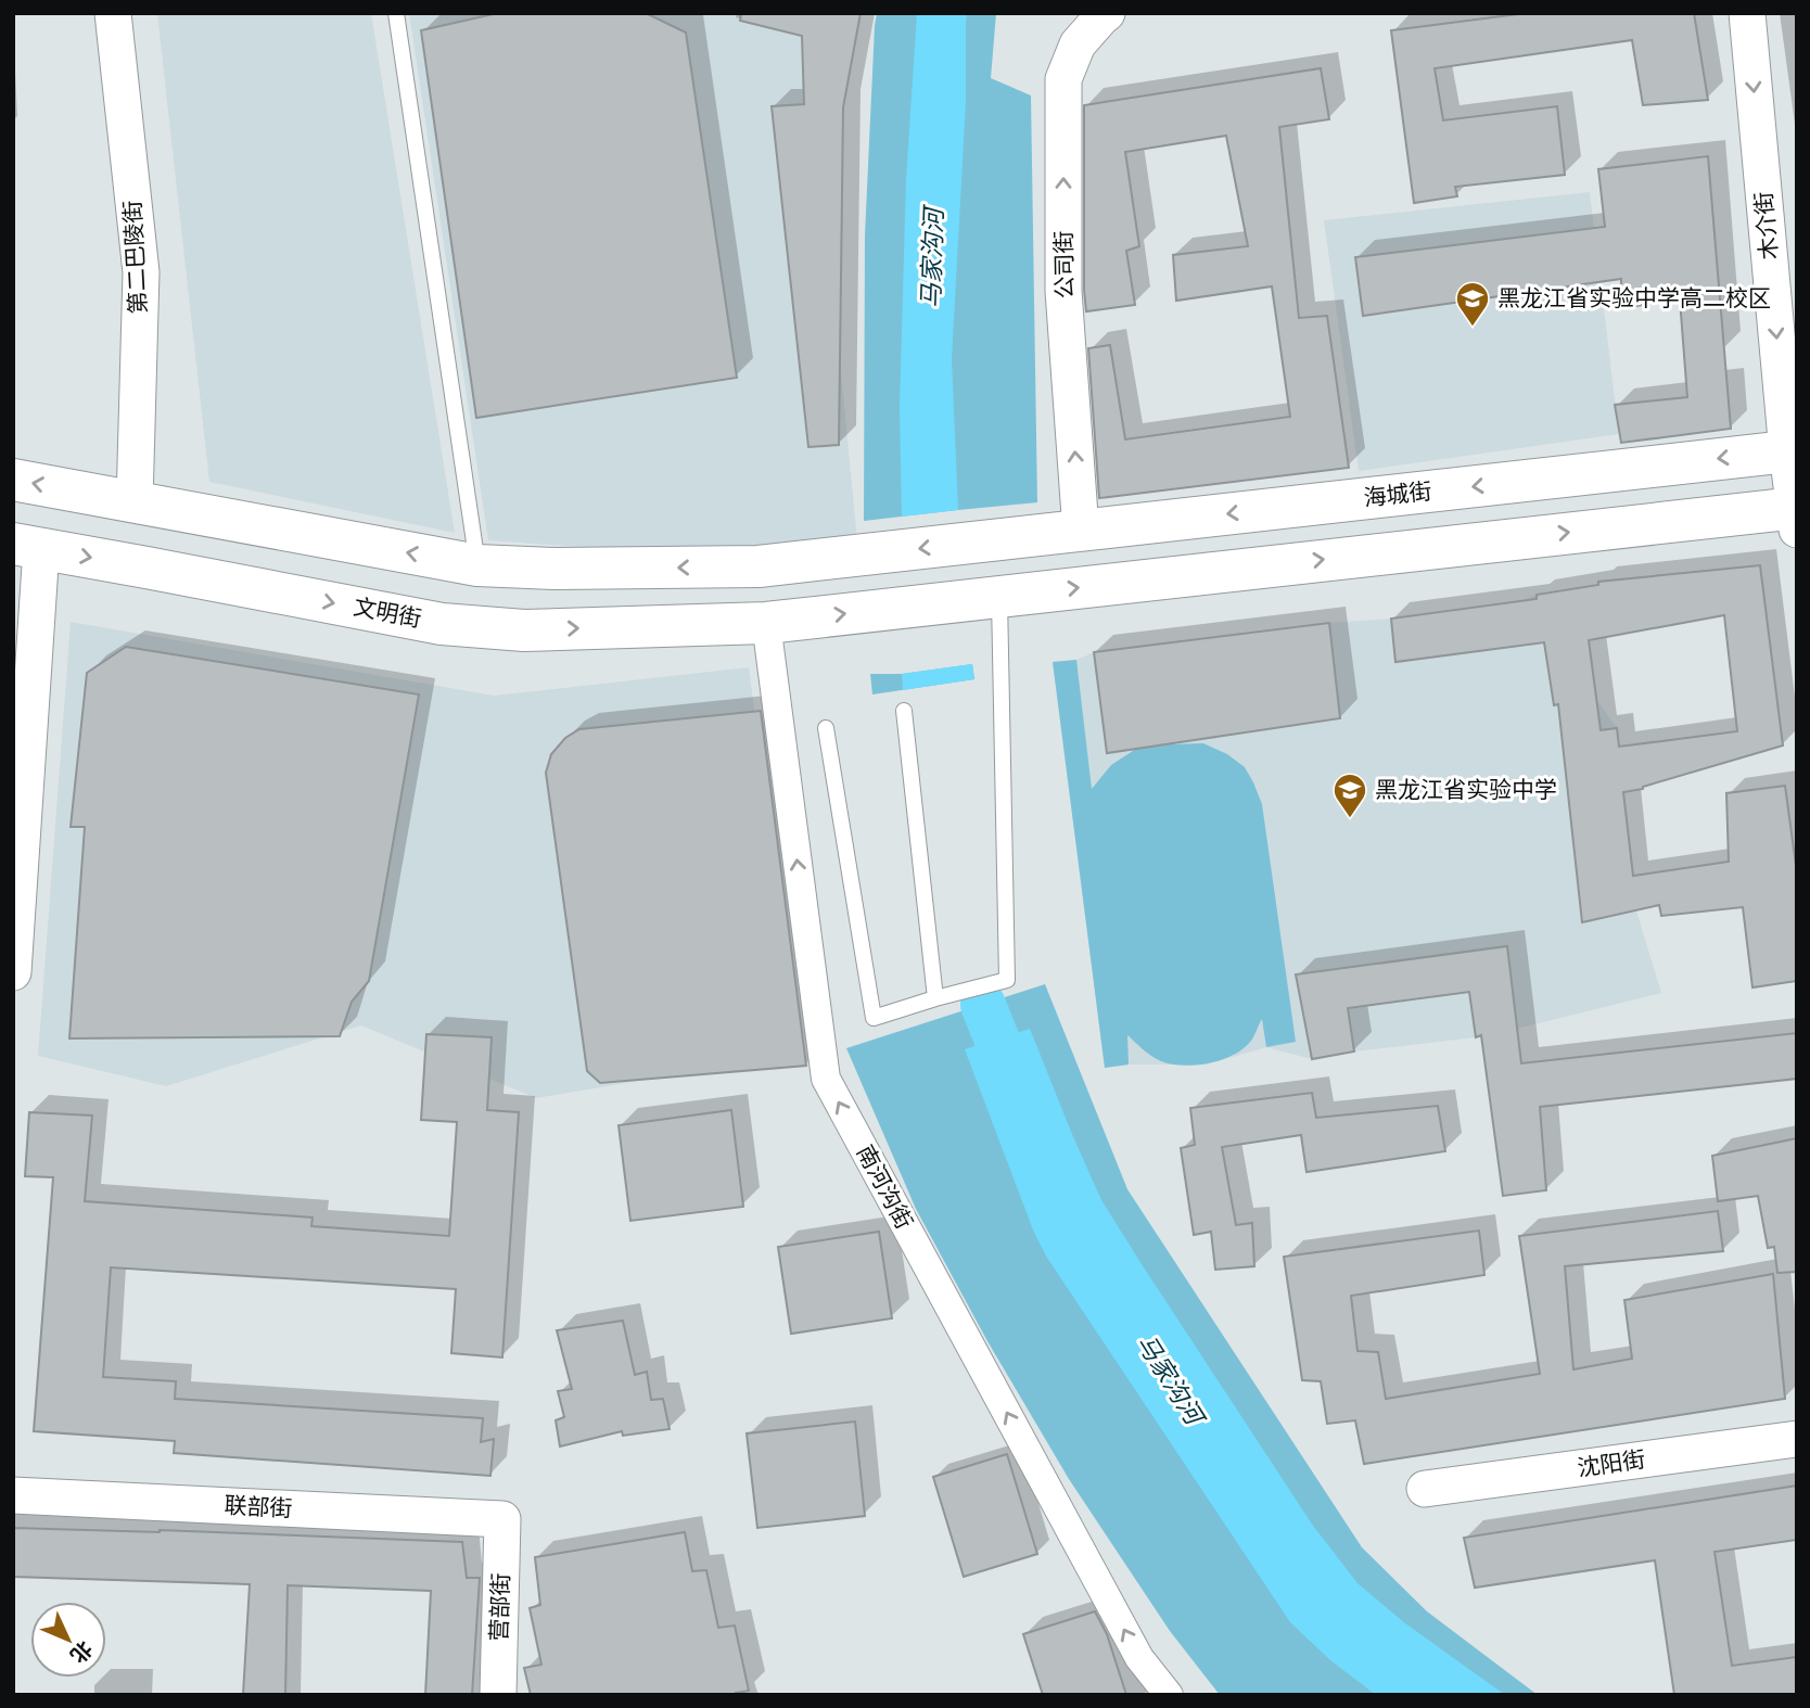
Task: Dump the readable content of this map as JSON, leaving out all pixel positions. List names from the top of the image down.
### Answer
{
  "streets": {
    "main road": ["海城街", "文明街"],
    "street": [
      "木介街",
      "第二巴陵街",
      "公司街",
      "南河沟街",
      "沈阳街",
      "联部街",
      "营部街"
    ]
  },
  "crossings": [
    ["木介街", "海城街"],
    ["公司街", "海城街"],
    ["文明街", "南河沟街"],
    ["联部街", "营部街"]
  ],
  "one_way": ["木介街", "公司街", "南河沟街"],
  "water": ["马家沟河"],
  "places": {
    "school or university": ["黑龙江省实验中学高二校区", "黑龙江省实验中学"]
  },
  "north": "bottom right"
}
